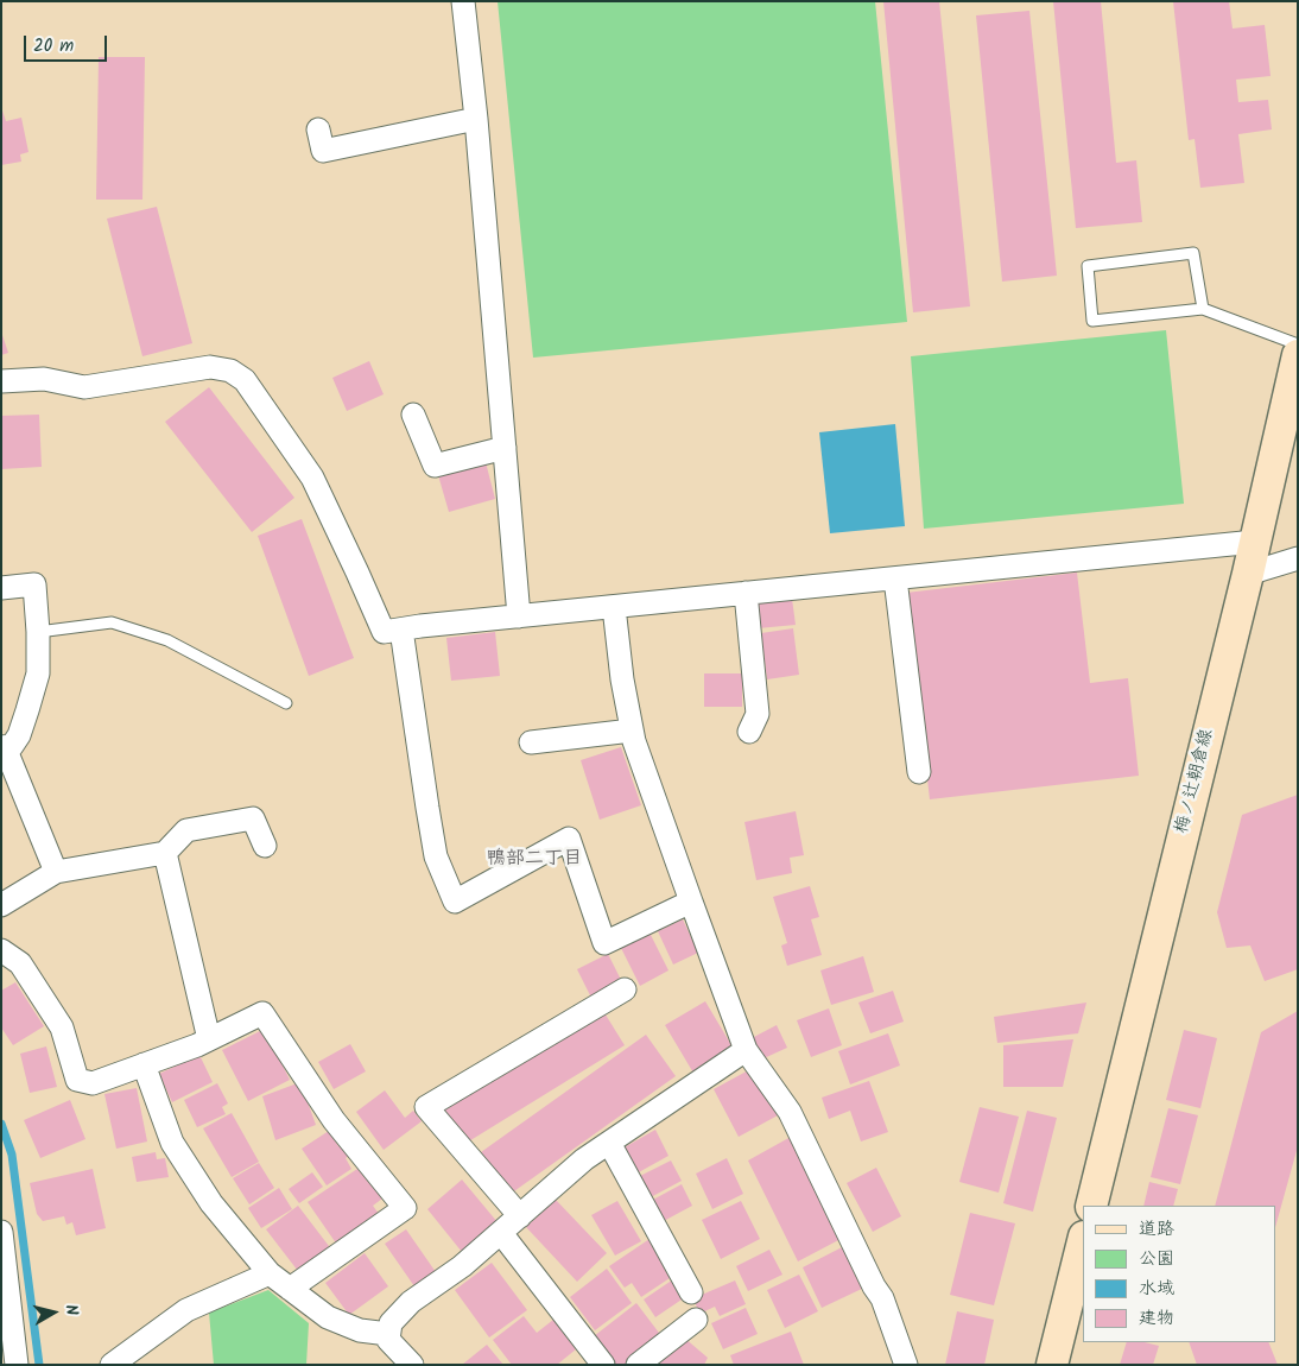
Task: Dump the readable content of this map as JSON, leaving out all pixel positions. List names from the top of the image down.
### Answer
{
  "streets": {
    "main road": ["梅ノ辻朝倉線"]
  },
  "districts": ["鴨部二丁目"],
  "legend": [
    "道路",
    "公園",
    "水域",
    "建物"
  ],
  "scale_bar": "20 m",
  "north": "right"
}
